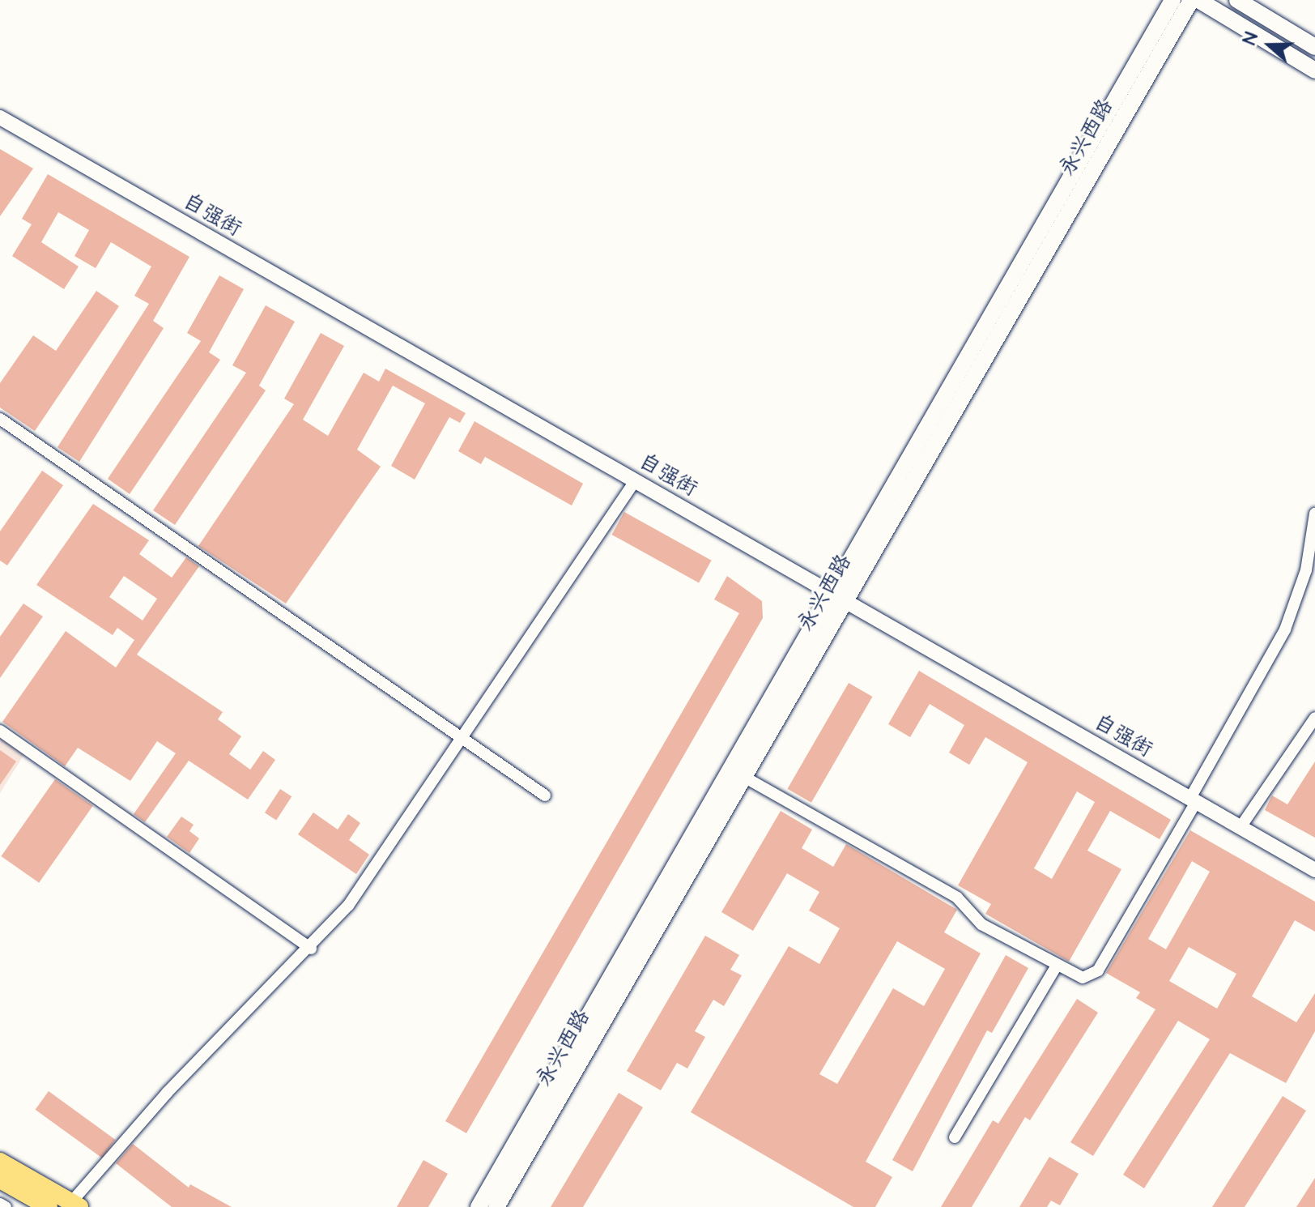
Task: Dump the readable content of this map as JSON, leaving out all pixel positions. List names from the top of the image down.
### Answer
{
  "streets": {
    "main road": ["永兴西路"],
    "street": ["自强街"]
  },
  "crossings": [
    ["永兴西路", "自强街"]
  ],
  "north": "left"
}
